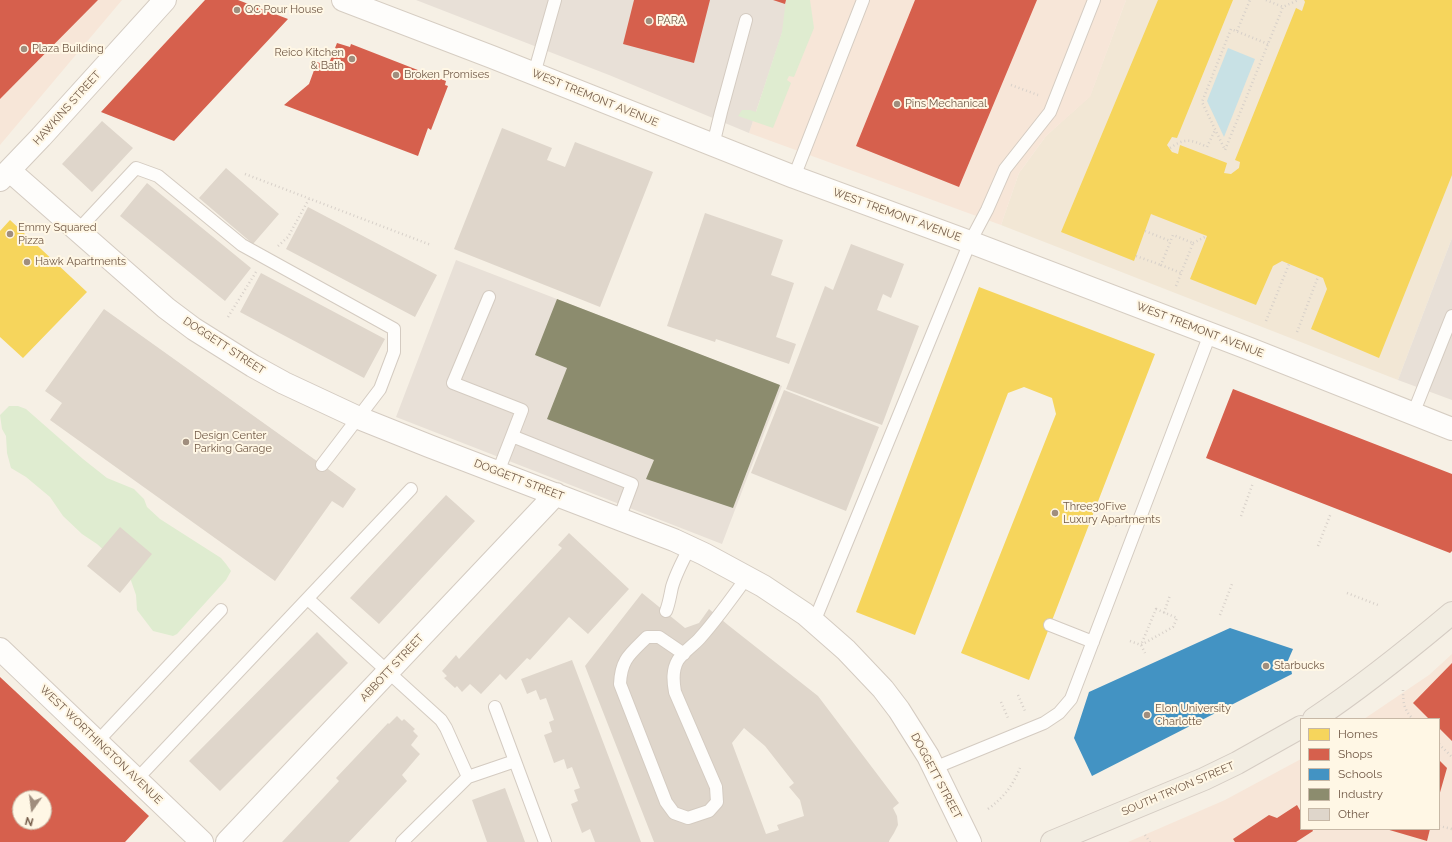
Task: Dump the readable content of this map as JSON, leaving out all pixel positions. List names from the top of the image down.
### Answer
{
  "streets": {
    "main road": ["SOUTH TRYON STREET"],
    "street": [
      "WEST TREMONT AVENUE",
      "HAWKINS STREET",
      "DOGGETT STREET",
      "ABBOTT STREET",
      "WEST WORTHINGTON AVENUE"
    ]
  },
  "crossings": [
    ["HAWKINS STREET", "DOGGETT STREET"],
    ["DOGGETT STREET", "ABBOTT STREET"]
  ],
  "places": [
    "QC Pour House",
    "PARA",
    "Plaza Building",
    "Reico Kitchen & Bath",
    "Broken Promises",
    "Pins Mechanical",
    "Emmy Squared Pizza",
    "Hawk Apartments",
    "Design Center Parking Garage",
    "Three30Five Luxury Apartments",
    "Starbucks",
    "Elon University Charlotte"
  ],
  "legend": [
    "Homes",
    "Shops",
    "Schools",
    "Industry",
    "Other"
  ],
  "north": "bottom"
}
